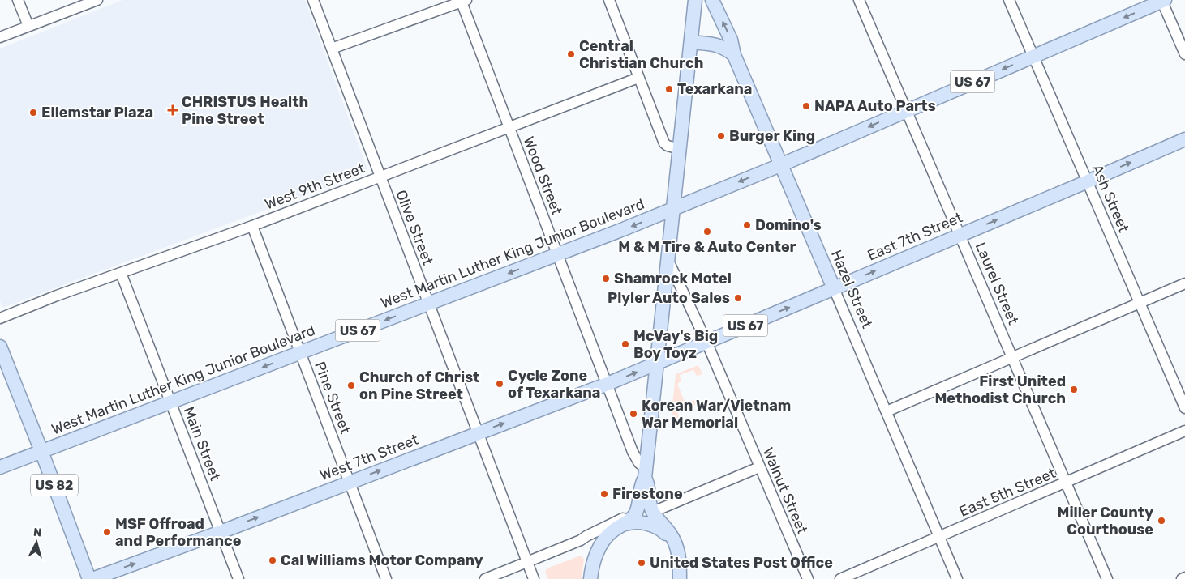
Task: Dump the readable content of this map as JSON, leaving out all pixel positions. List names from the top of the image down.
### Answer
{
  "streets": {
    "main road": [
      "US 67",
      "East 7th Street",
      "West Martin Luther King Junior Boulevard",
      "Hazel Street",
      "West 7th Street",
      "US 82"
    ],
    "street": [
      "Wood Street",
      "West 9th Street",
      "Ash Street",
      "Olive Street",
      "Laurel Street",
      "Pine Street",
      "Main Street",
      "Walnut Street",
      "East 5th Street"
    ]
  },
  "crossings": [
    ["US 67", "Ash Street"],
    ["US 67", "West Martin Luther King Junior Boulevard"],
    ["US 67", "Laurel Street"],
    ["US 67", "Hazel Street"],
    ["Wood Street", "West 9th Street"],
    ["Wood Street", "West Martin Luther King Junior Boulevard"],
    ["Wood Street", "West 7th Street"],
    ["West 9th Street", "Olive Street"],
    ["West 9th Street", "Pine Street"],
    ["West 9th Street", "Main Street"],
    ["Ash Street", "East 7th Street"],
    ["Olive Street", "West Martin Luther King Junior Boulevard"],
    ["Olive Street", "West 7th Street"],
    ["East 7th Street", "Laurel Street"],
    ["East 7th Street", "Hazel Street"],
    ["East 7th Street", "West 7th Street"],
    ["East 7th Street", "Walnut Street"],
    ["West Martin Luther King Junior Boulevard", "Pine Street"],
    ["West Martin Luther King Junior Boulevard", "Main Street"],
    ["West Martin Luther King Junior Boulevard", "US 82"],
    ["Laurel Street", "East 5th Street"],
    ["Hazel Street", "East 5th Street"],
    ["Pine Street", "West 7th Street"],
    ["Main Street", "West 7th Street"]
  ],
  "one_way": ["East 7th Street", "West Martin Luther King Junior Boulevard", "West 7th Street"],
  "places": {
    "other": [
      "Central Christian Church",
      "Texarkana",
      "NAPA Auto Parts",
      "Ellemstar Plaza",
      "Burger King",
      "Domino's",
      "M & M Tire & Auto Center",
      "Shamrock Motel",
      "Plyler Auto Sales",
      "McVay's Big Boy Toyz",
      "Cycle Zone of Texarkana",
      "Church of Christ on Pine Street",
      "First United Methodist Church",
      "Korean War/Vietnam War Memorial",
      "Firestone",
      "Miller County Courthouse",
      "MSF Offroad and Performance",
      "Cal Williams Motor Company",
      "United States Post Office"
    ],
    "health": ["CHRISTUS Health Pine Street"]
  },
  "north": "top"
}
